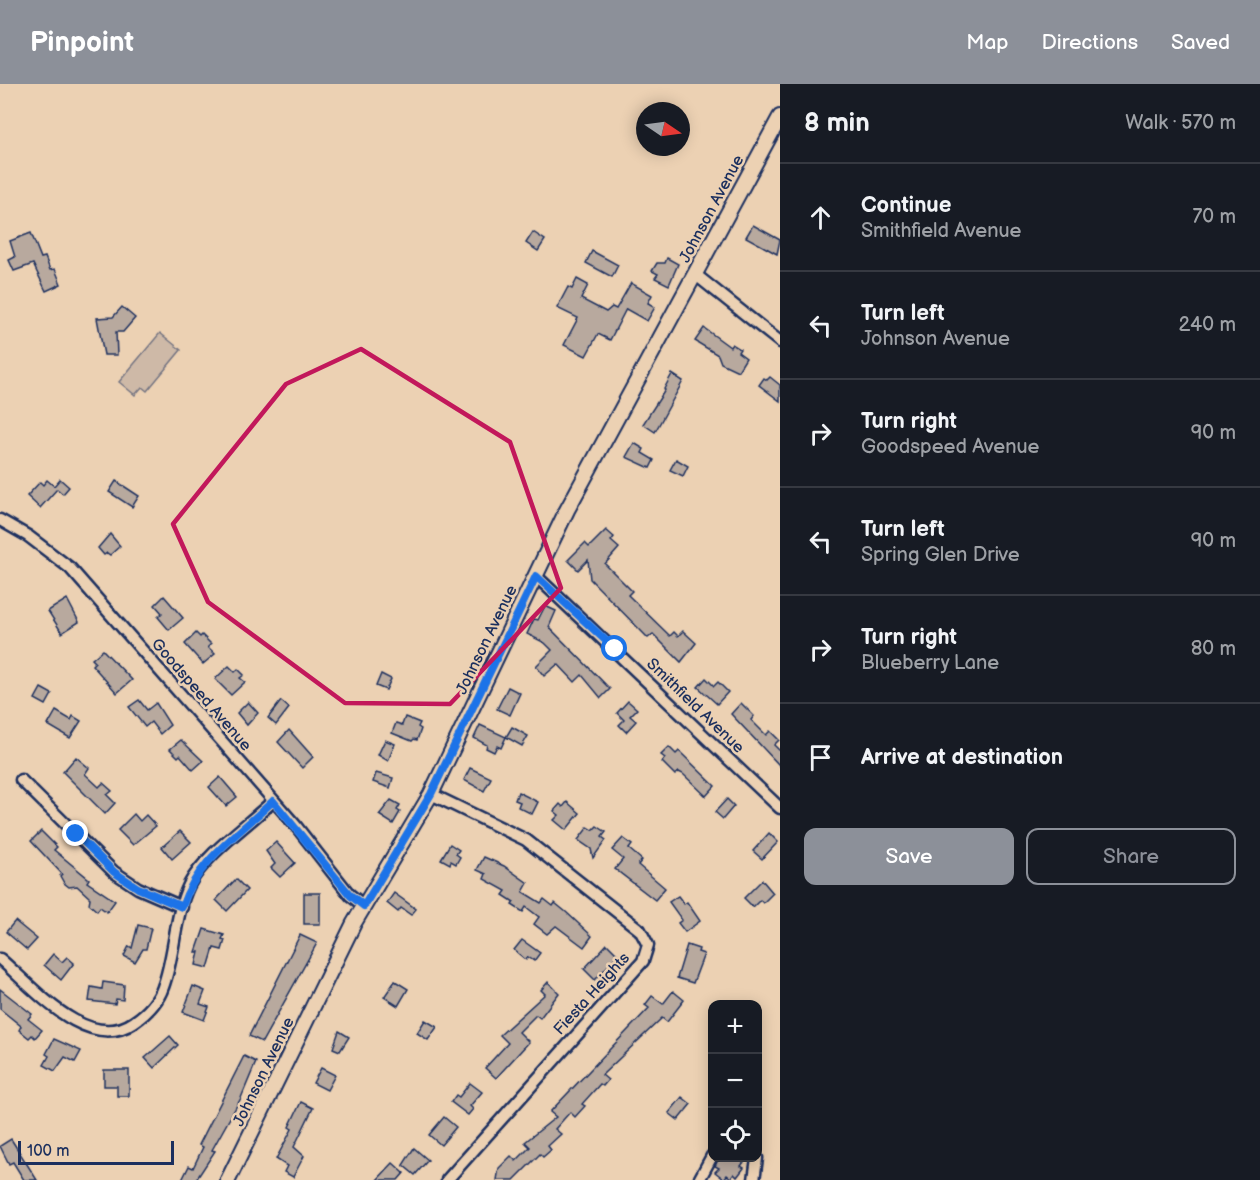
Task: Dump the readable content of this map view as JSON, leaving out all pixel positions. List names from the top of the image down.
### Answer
{
  "streets": {
    "street": [
      "Johnson Avenue",
      "Goodspeed Avenue",
      "Smithfield Avenue",
      "Fiesta Heights"
    ]
  },
  "crossings": [
    ["Johnson Avenue", "Goodspeed Avenue"],
    ["Johnson Avenue", "Smithfield Avenue"],
    ["Johnson Avenue", "Fiesta Heights"]
  ],
  "scale_bar": "100 m",
  "north": "right",
  "page": {
    "header": "Pinpoint",
    "nav": ["Map", "Directions", "Saved"],
    "heading": ["8 min", "Walk · 570 m"],
    "list": [
      ["Continue", "Smithfield Avenue", "70 m"],
      ["Turn left", "Johnson Avenue", "240 m"],
      ["Turn right", "Goodspeed Avenue", "90 m"],
      ["Turn left", "Spring Glen Drive", "90 m"],
      ["Turn right", "Blueberry Lane", "80 m"],
      "Arrive at destination"
    ],
    "buttons": ["Save", "Share"],
    "map_buttons": ["+", "−"],
    "scale": "100 m"
  }
}
